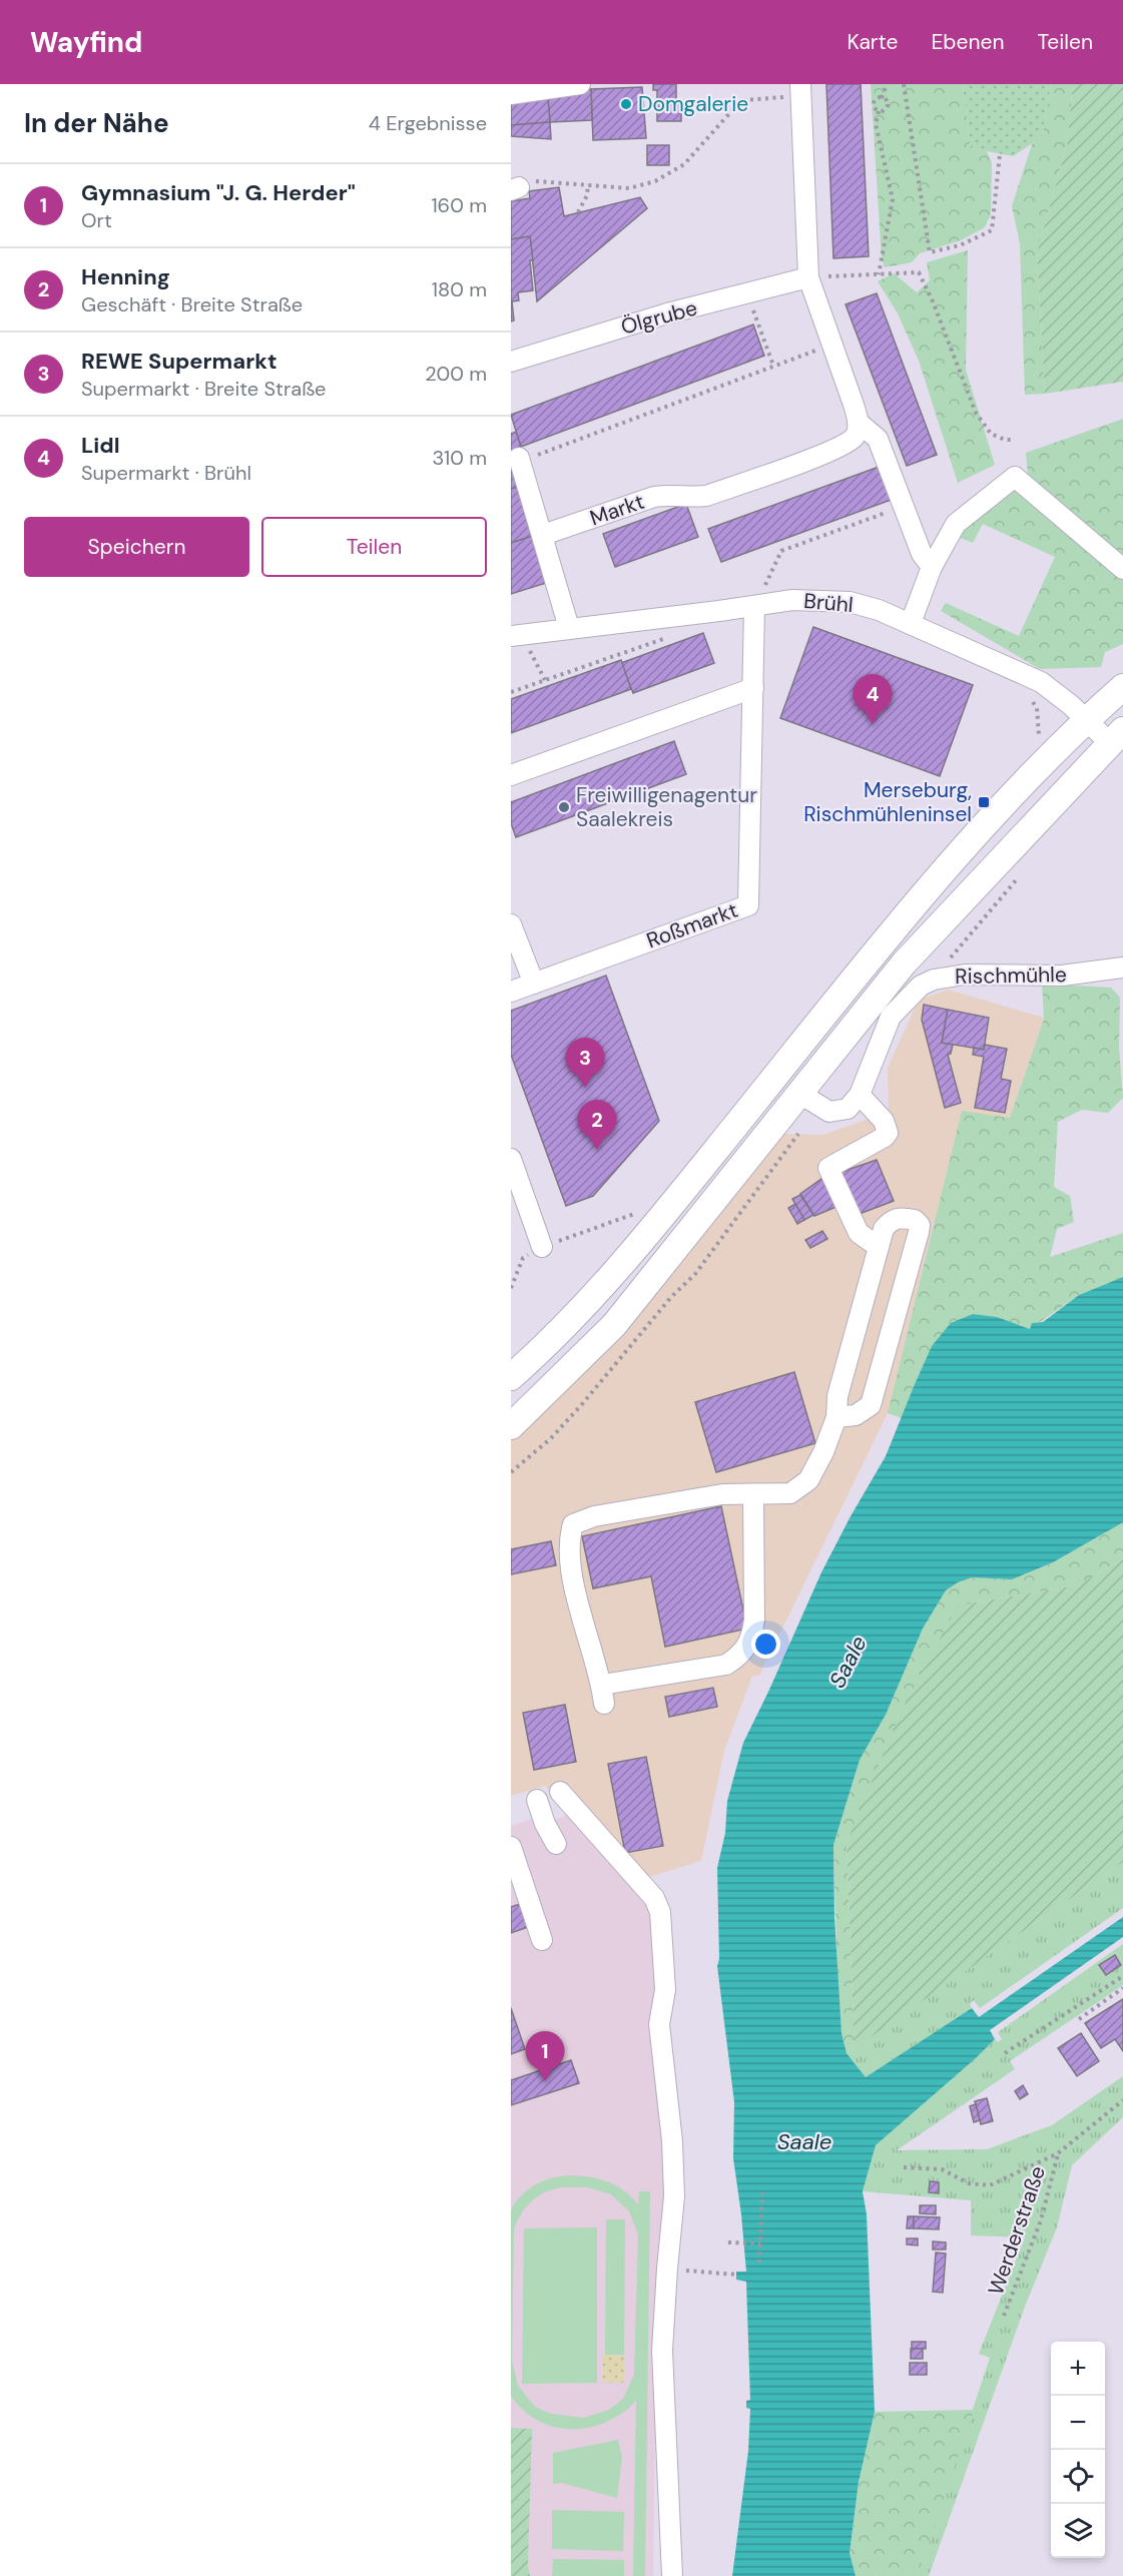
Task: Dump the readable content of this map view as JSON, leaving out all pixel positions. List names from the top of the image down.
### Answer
{
  "streets": {
    "street": [
      "Ölgrube",
      "Markt",
      "Brühl",
      "Roßmarkt",
      "Rischmühle"
    ],
    "path": ["Werderstraße"]
  },
  "crossings": [
    ["Brühl", "Roßmarkt"]
  ],
  "water": ["Saale"],
  "places": {
    "other": ["Domgalerie", "Freiwilligenagentur Saalekreis"],
    "transit": ["Merseburg, Rischmühleninsel"]
  },
  "page": {
    "header": "Wayfind",
    "nav": ["Karte", "Ebenen", "Teilen"],
    "heading": ["In der Nähe", "4 Ergebnisse"],
    "list": [
      {
        "mark": "1",
        "name": "Gymnasium \"J. G. Herder\"",
        "note": "Ort",
        "value": "160 m"
      },
      {
        "mark": "2",
        "name": "Henning",
        "note": "Geschäft · Breite Straße",
        "value": "180 m"
      },
      {
        "mark": "3",
        "name": "REWE Supermarkt",
        "note": "Supermarkt · Breite Straße",
        "value": "200 m"
      },
      {
        "mark": "4",
        "name": "Lidl",
        "note": "Supermarkt · Brühl",
        "value": "310 m"
      }
    ],
    "buttons": ["Speichern", "Teilen"],
    "pins": [
      "4",
      "3",
      "2",
      "1"
    ],
    "map_buttons": ["+", "−"]
  }
}
